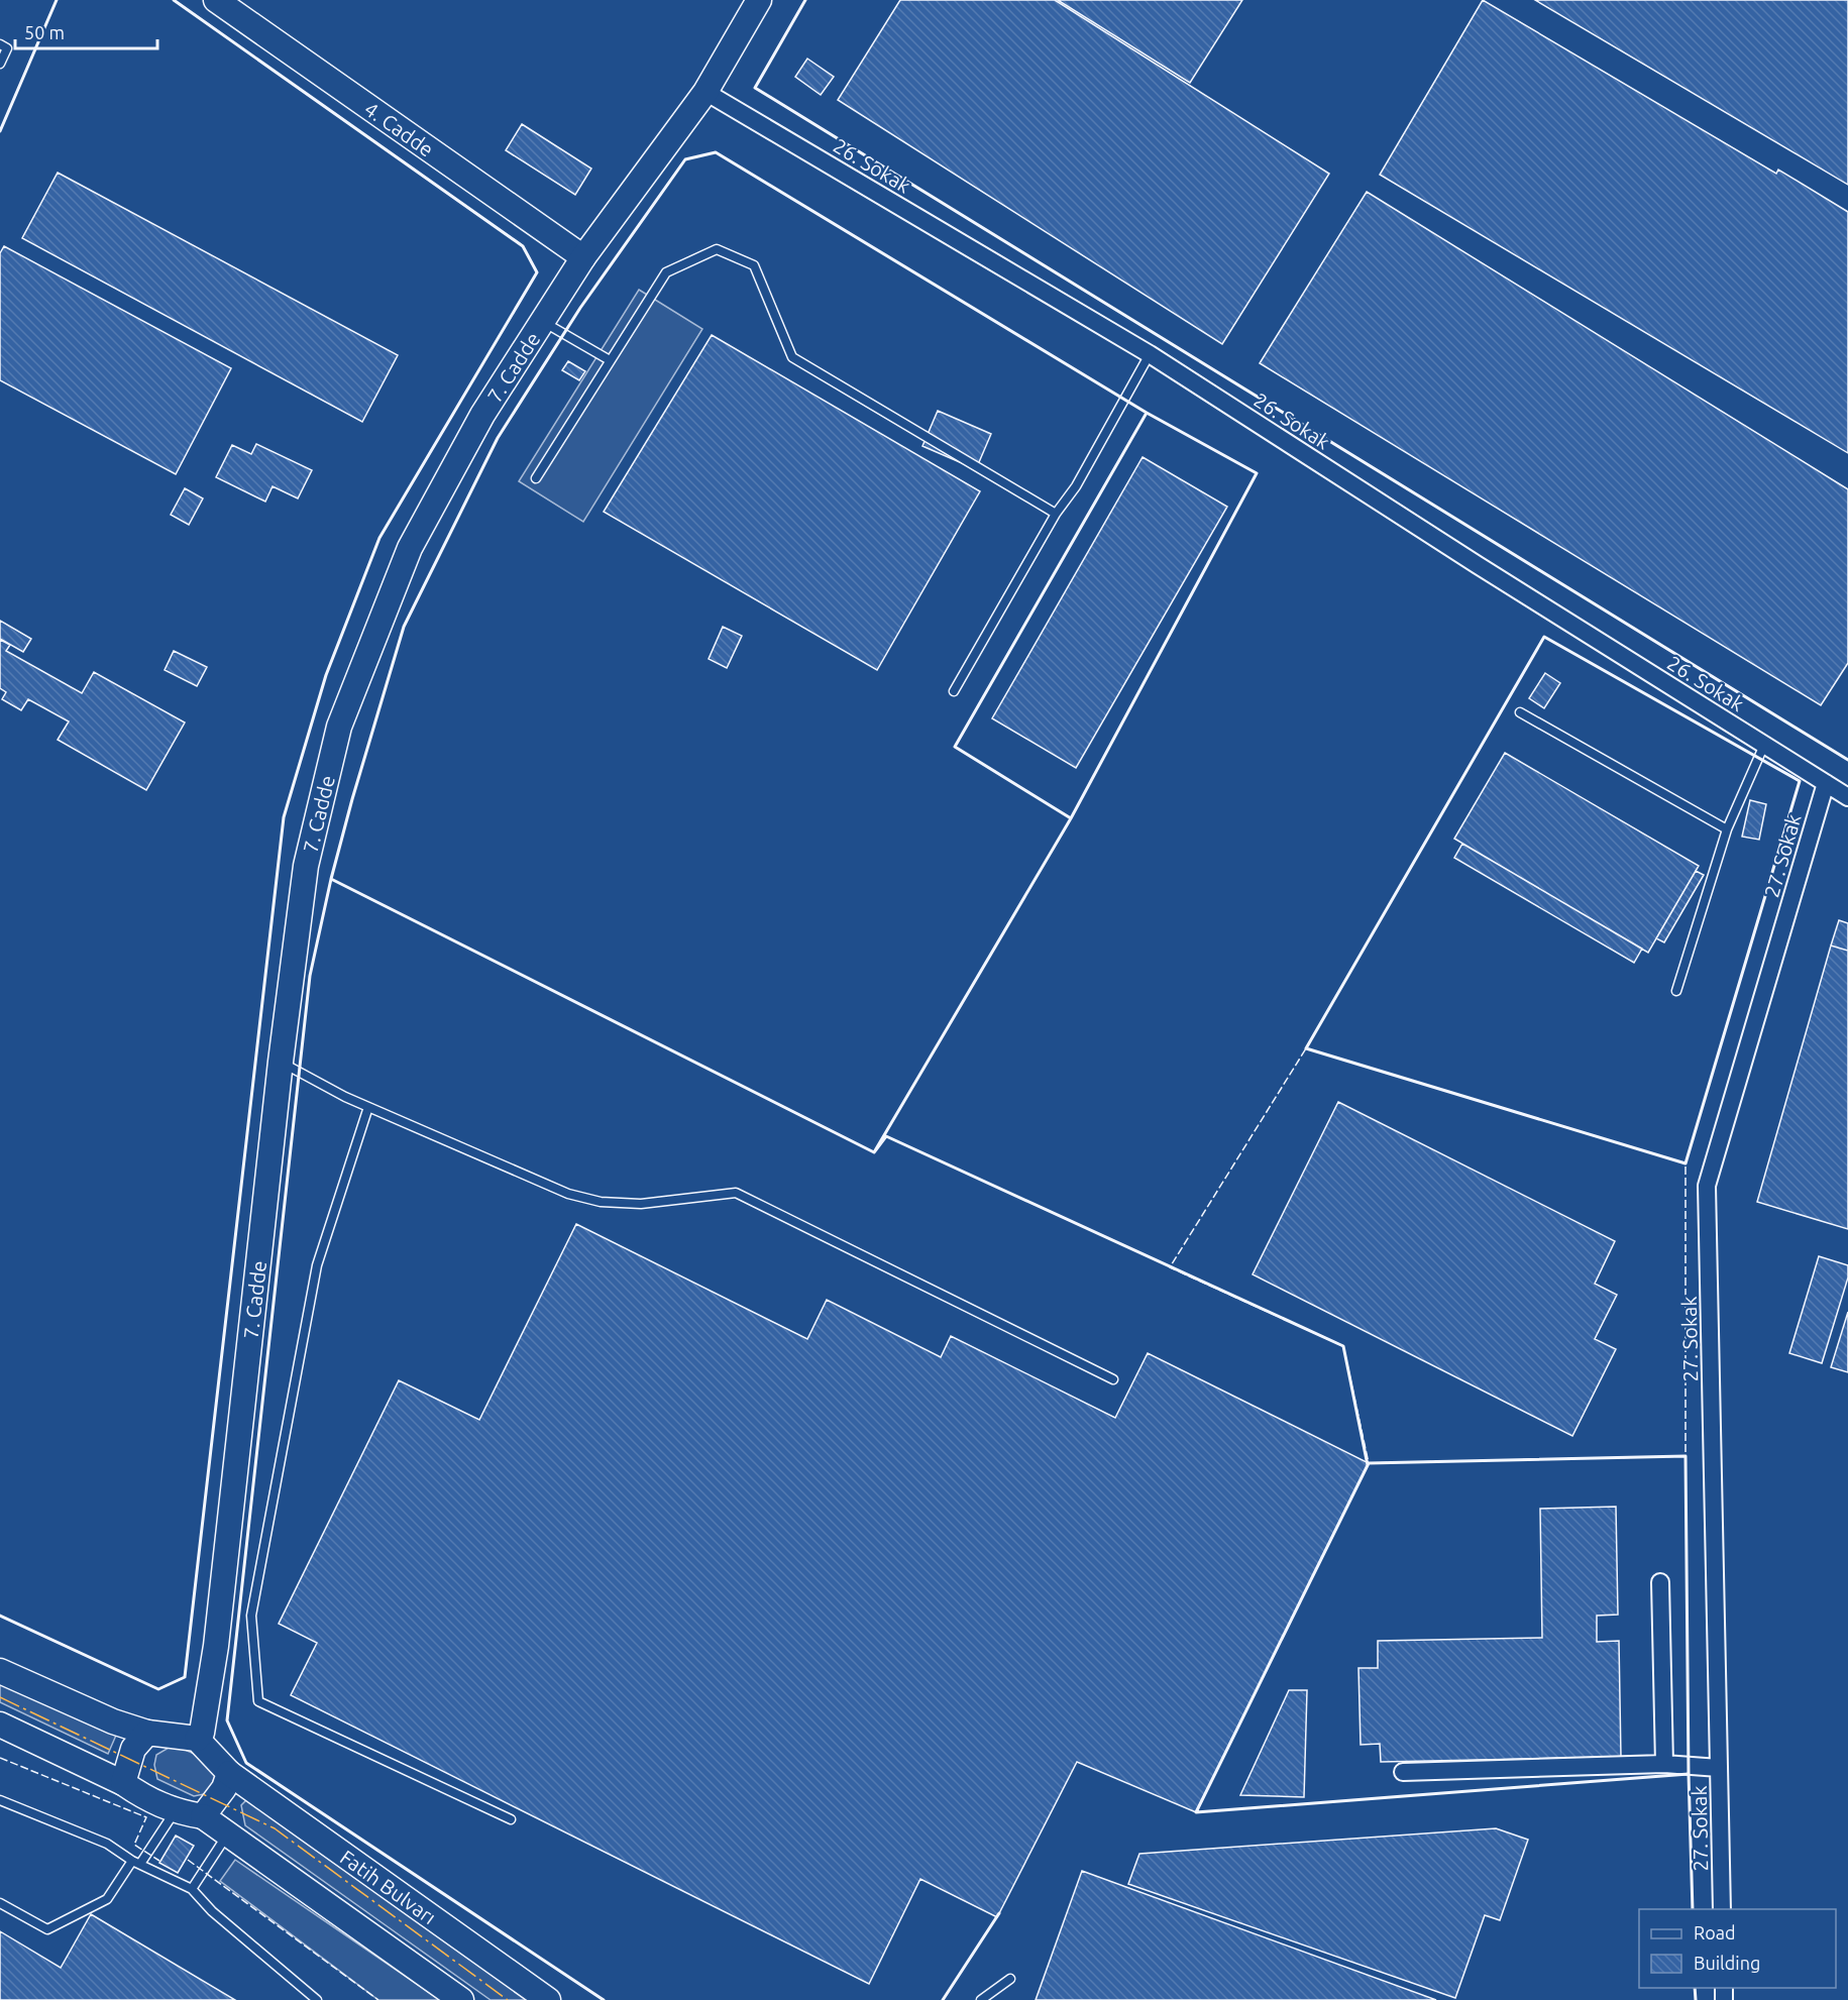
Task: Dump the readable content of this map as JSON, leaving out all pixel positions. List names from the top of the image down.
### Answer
{
  "streets": {
    "street": [
      "4. Cadde",
      "26. Sokak",
      "7. Cadde",
      "27. Sokak",
      "Fatih Bulvarı"
    ]
  },
  "crossings": [
    ["4. Cadde", "7. Cadde"],
    ["26. Sokak", "7. Cadde"],
    ["26. Sokak", "27. Sokak"],
    ["7. Cadde", "Fatih Bulvarı"]
  ],
  "legend": ["Road", "Building"],
  "scale_bar": "50 m"
}
